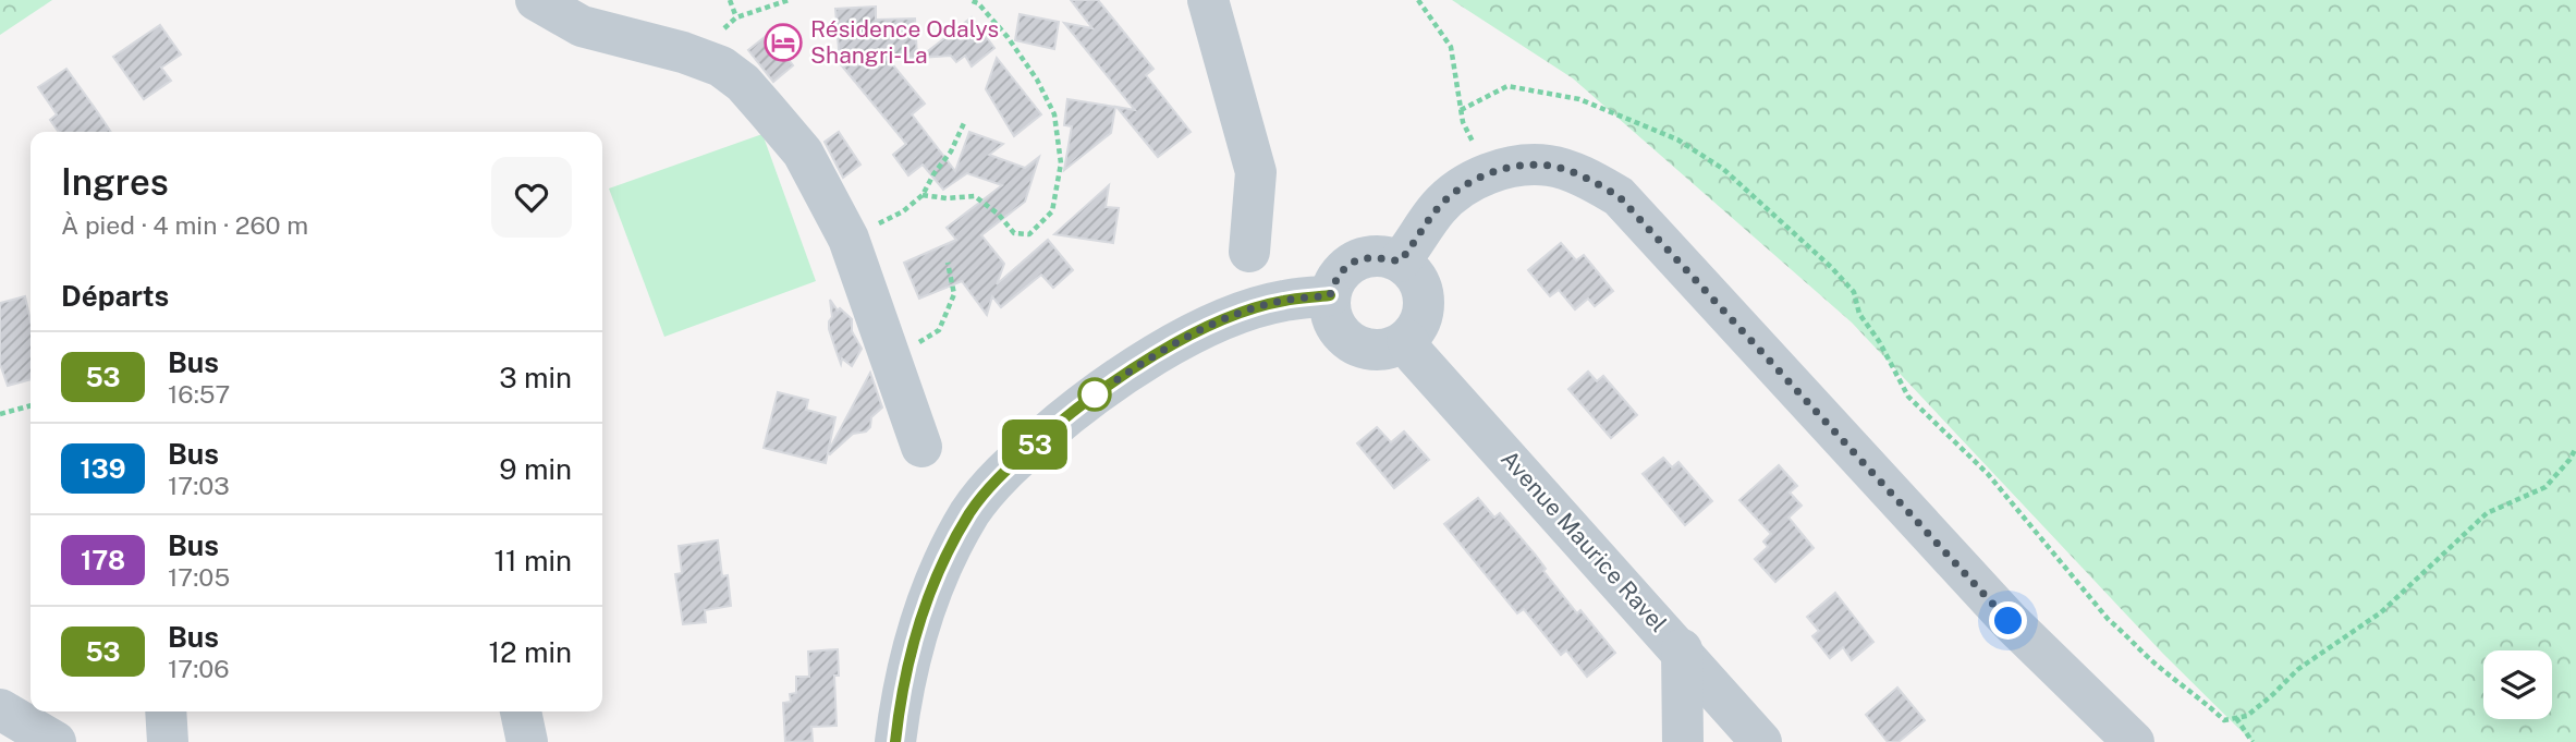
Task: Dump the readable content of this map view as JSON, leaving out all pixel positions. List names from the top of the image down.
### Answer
{
  "streets": {
    "street": ["Avenue Maurice Ravel"]
  },
  "places": {
    "hotel": ["Résidence Odalys Shangri-La"]
  },
  "lines": ["bus line 53"],
  "page": {
    "on_map": "53",
    "heading": [
      ["Ingres", "À pied · 4 min · 260 m"],
      "Départs"
    ],
    "list": [
      {
        "mark": "53",
        "name": "Bus",
        "note": "16:57",
        "value": "3 min"
      },
      {
        "mark": "139",
        "name": "Bus",
        "note": "17:03",
        "value": "9 min"
      },
      {
        "mark": "178",
        "name": "Bus",
        "note": "17:05",
        "value": "11 min"
      },
      {
        "mark": "53",
        "name": "Bus",
        "note": "17:06",
        "value": "12 min"
      }
    ]
  }
}
